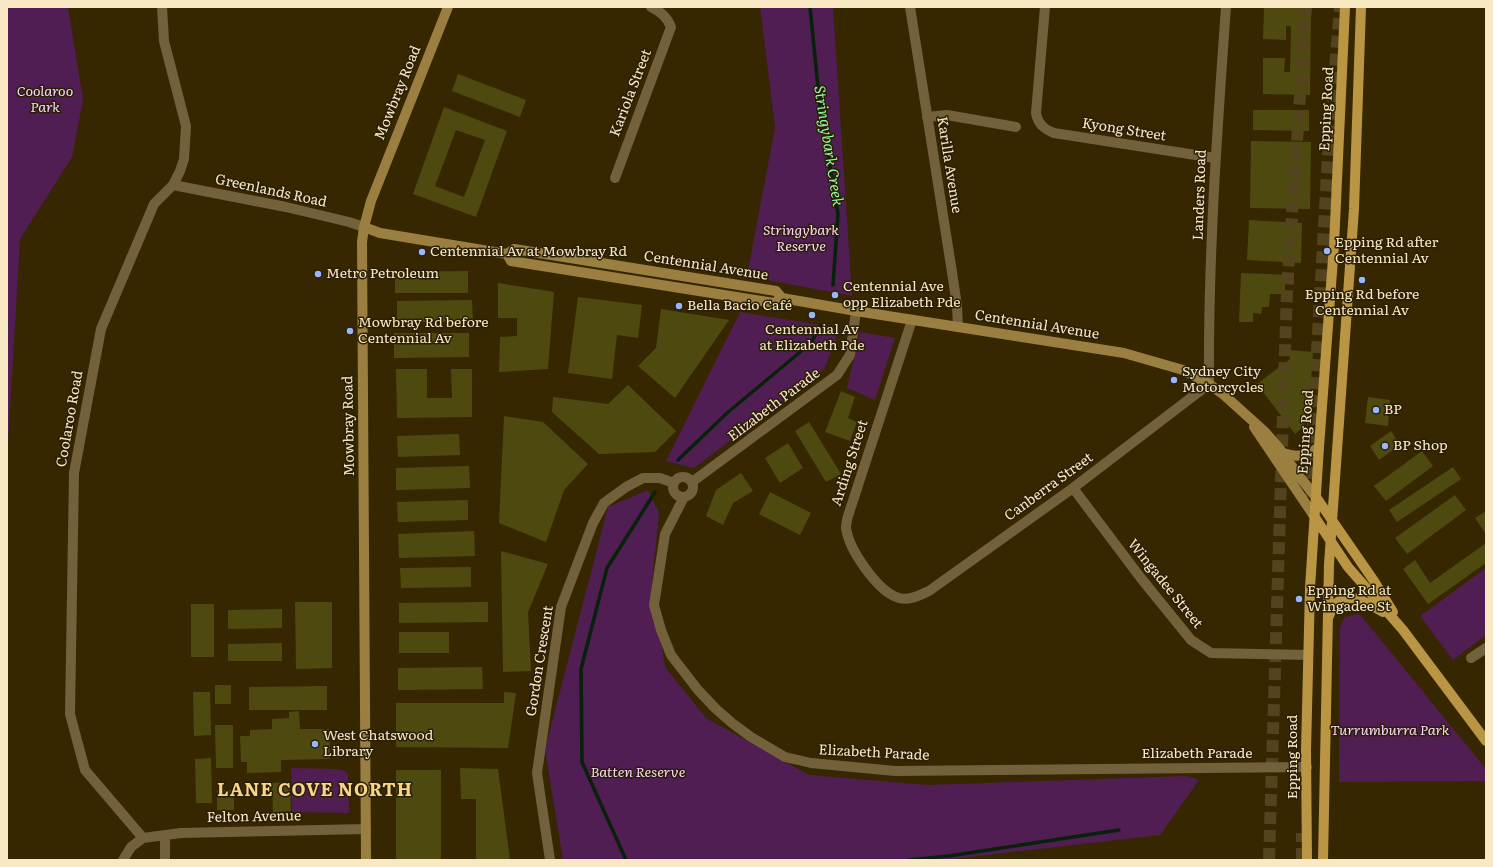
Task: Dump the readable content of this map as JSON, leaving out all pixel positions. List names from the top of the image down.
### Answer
{
  "streets": {
    "main road": ["Mowbray Road", "Epping Road", "Centennial Avenue"],
    "street": [
      "Kariola Street",
      "Kyong Street",
      "Karilla Avenue",
      "Greenlands Road",
      "Landers Road",
      "Elizabeth Parade",
      "Coolaroo Road",
      "Arding Street",
      "Canberra Street",
      "Wingadee Street",
      "Gordon Crescent",
      "Felton Avenue"
    ]
  },
  "crossings": [
    ["Mowbray Road", "Greenlands Road"],
    ["Mowbray Road", "Centennial Avenue"],
    ["Mowbray Road", "Felton Avenue"],
    ["Epping Road", "Centennial Avenue"],
    ["Epping Road", "Elizabeth Parade"],
    ["Epping Road", "Wingadee Street"],
    ["Kyong Street", "Landers Road"],
    ["Karilla Avenue", "Centennial Avenue"],
    ["Greenlands Road", "Centennial Avenue"],
    ["Greenlands Road", "Coolaroo Road"],
    ["Landers Road", "Centennial Avenue"],
    ["Landers Road", "Canberra Street"],
    ["Centennial Avenue", "Elizabeth Parade"],
    ["Centennial Avenue", "Arding Street"],
    ["Centennial Avenue", "Canberra Street"],
    ["Elizabeth Parade", "Gordon Crescent"],
    ["Coolaroo Road", "Felton Avenue"],
    ["Arding Street", "Canberra Street"],
    ["Canberra Street", "Wingadee Street"]
  ],
  "districts": ["LANE COVE NORTH"],
  "water": ["Stringybark Creek"],
  "parks": [
    "Coolaroo Park",
    "Stringybark Reserve",
    "Turrumburra Park",
    "Batten Reserve"
  ],
  "places": [
    "Epping Rd after Centennial Av",
    "Centennial Av at Mowbray Rd",
    "Metro Petroleum",
    "Epping Rd before Centennial Av",
    "Centennial Ave opp Elizabeth Pde",
    "Bella Bacio Café",
    "Centennial Av at Elizabeth Pde",
    "Mowbray Rd before Centennial Av",
    "Sydney City Motorcycles",
    "BP",
    "BP Shop",
    "Epping Rd at Wingadee St",
    "West Chatswood Library"
  ]
}
